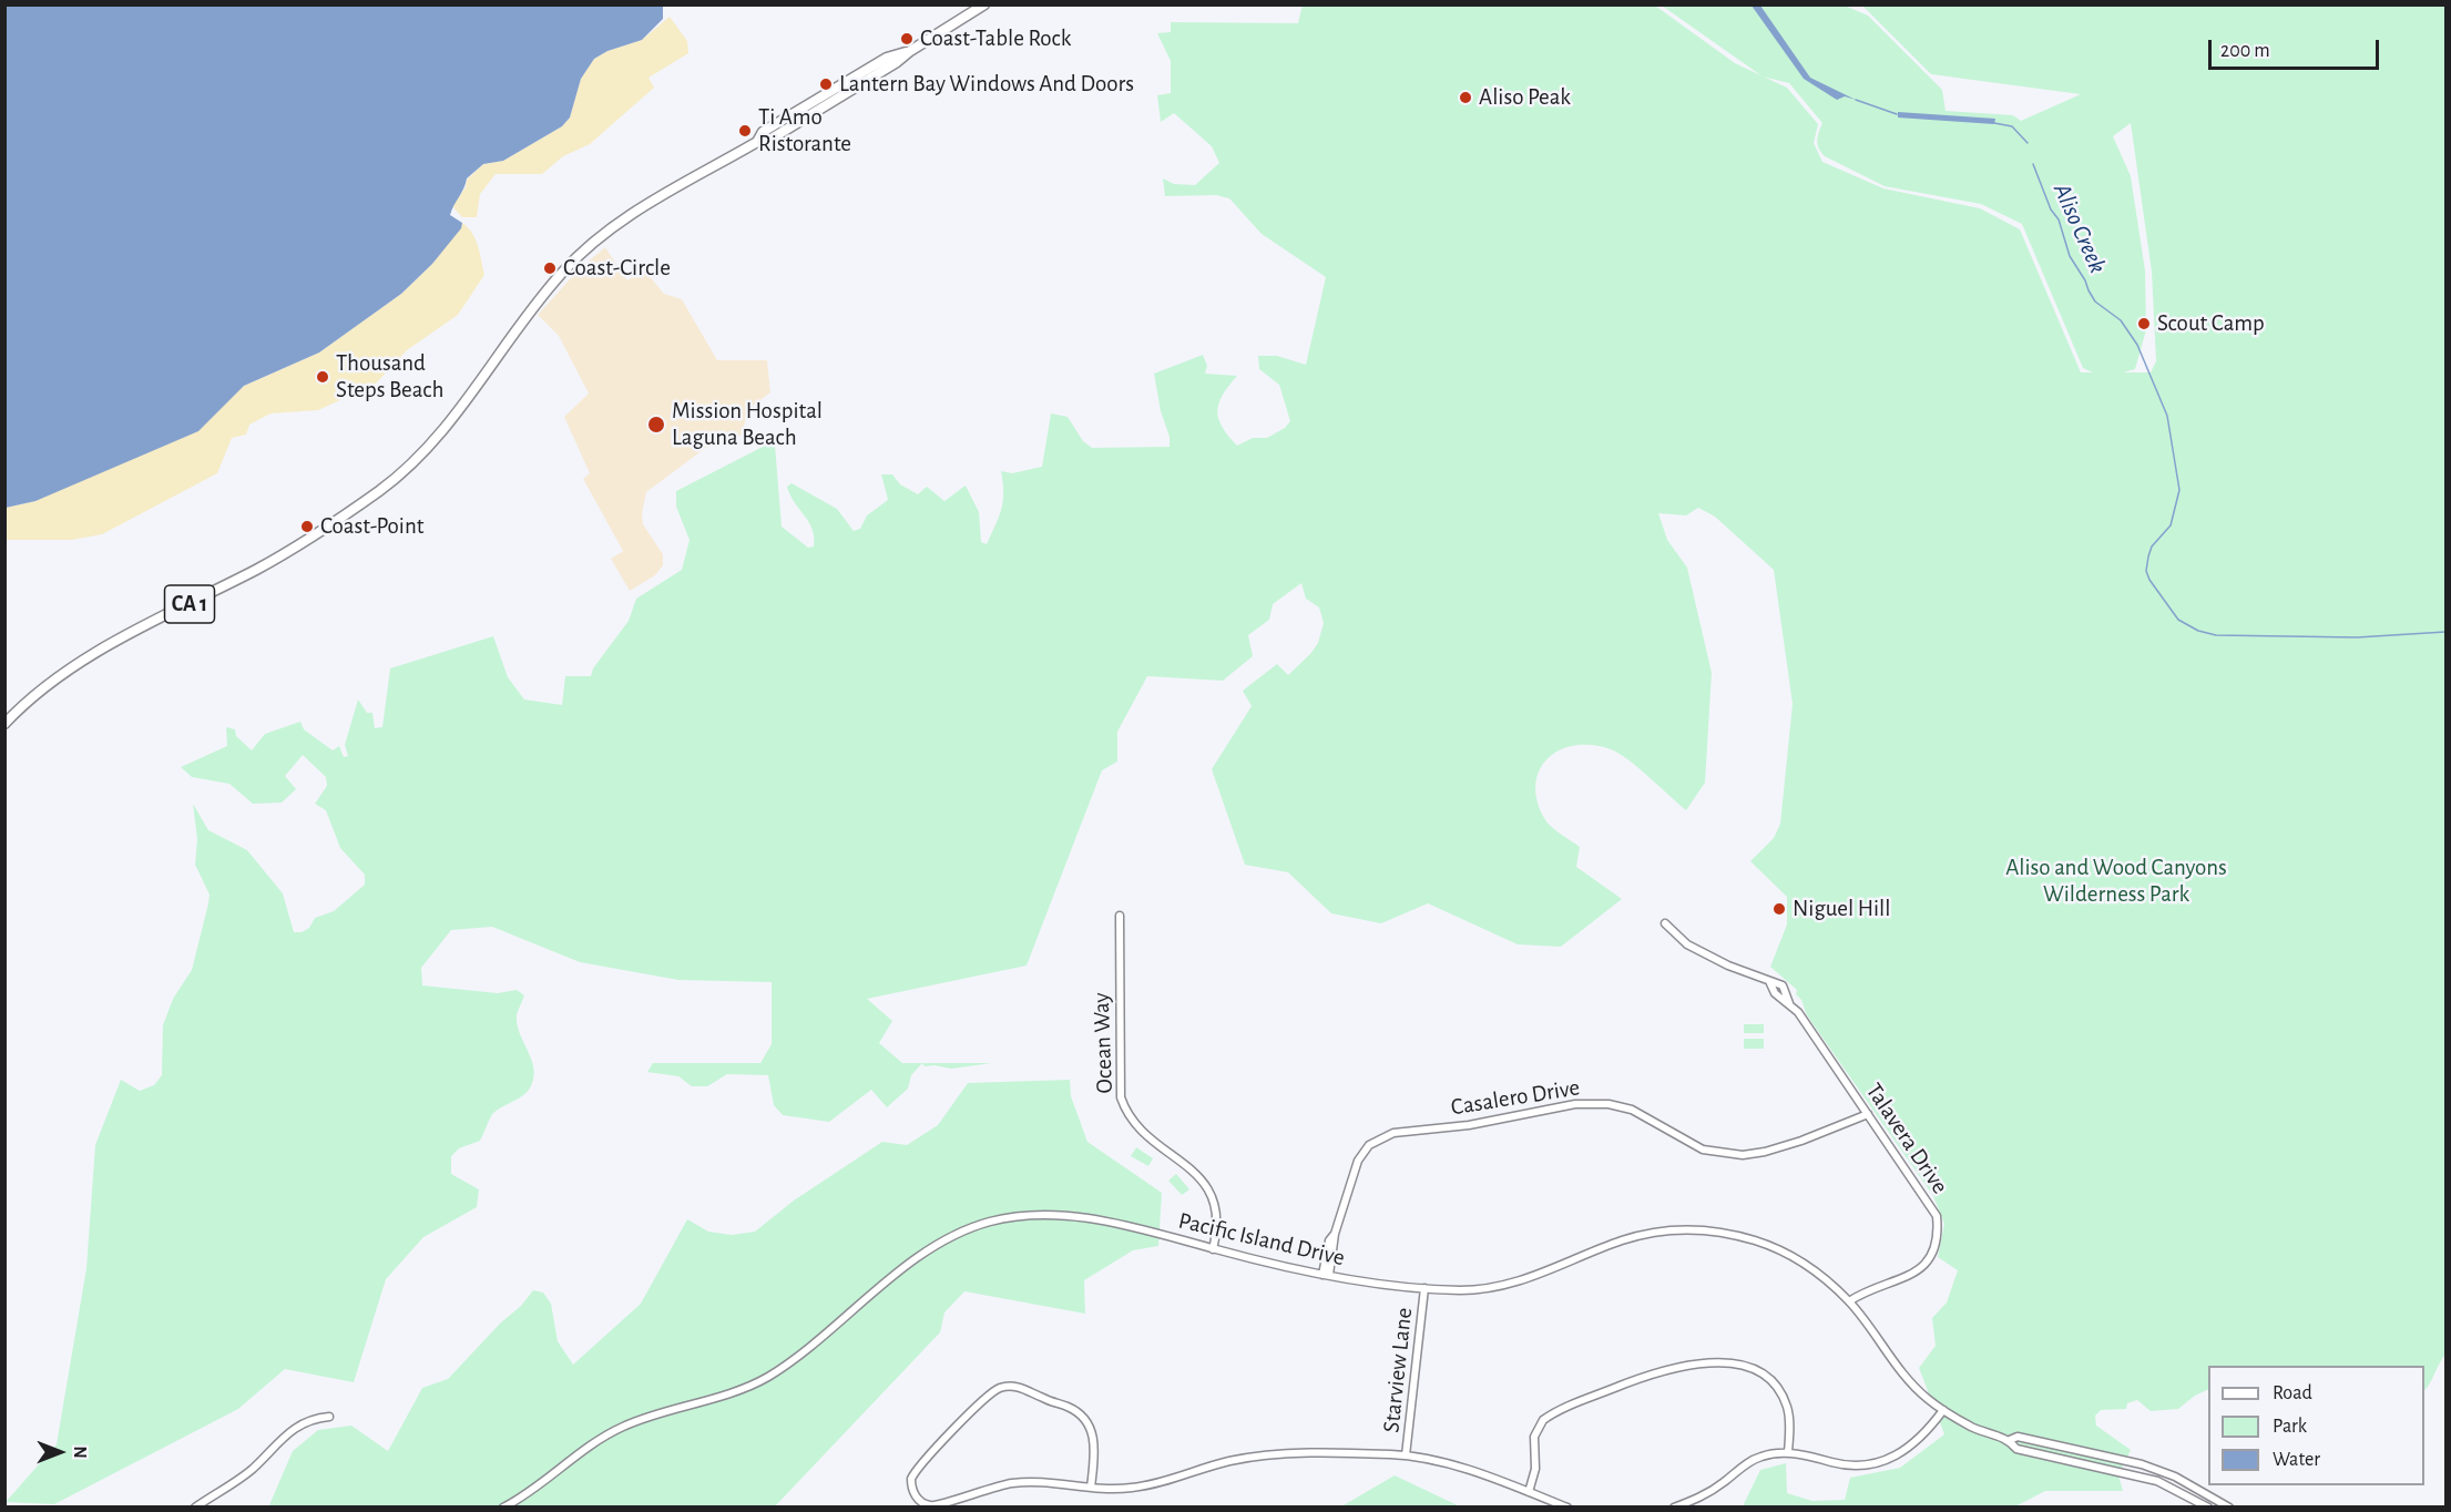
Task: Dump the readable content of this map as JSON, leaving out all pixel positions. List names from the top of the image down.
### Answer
{
  "streets": {
    "highway": ["CA 1"],
    "street": [
      "Ocean Way",
      "Casalero Drive",
      "Talavera Drive",
      "Pacific Island Drive",
      "Starview Lane"
    ]
  },
  "crossings": [
    ["Ocean Way", "Pacific Island Drive"],
    ["Casalero Drive", "Talavera Drive"],
    ["Casalero Drive", "Pacific Island Drive"],
    ["Talavera Drive", "Pacific Island Drive"],
    ["Pacific Island Drive", "Starview Lane"]
  ],
  "water": ["Aliso Creek"],
  "parks": ["Aliso and Wood Canyons Wilderness Park"],
  "places": [
    "Coast-Table Rock",
    "Lantern Bay Windows And Doors",
    "Aliso Peak",
    "Ti Amo Ristorante",
    "Coast-Circle",
    "Scout Camp",
    "Thousand Steps Beach",
    "Mission Hospital Laguna Beach",
    "Coast-Point",
    "Niguel Hill"
  ],
  "legend": ["Road", "Park", "Water"],
  "scale_bar": "200 m",
  "north": "right"
}
